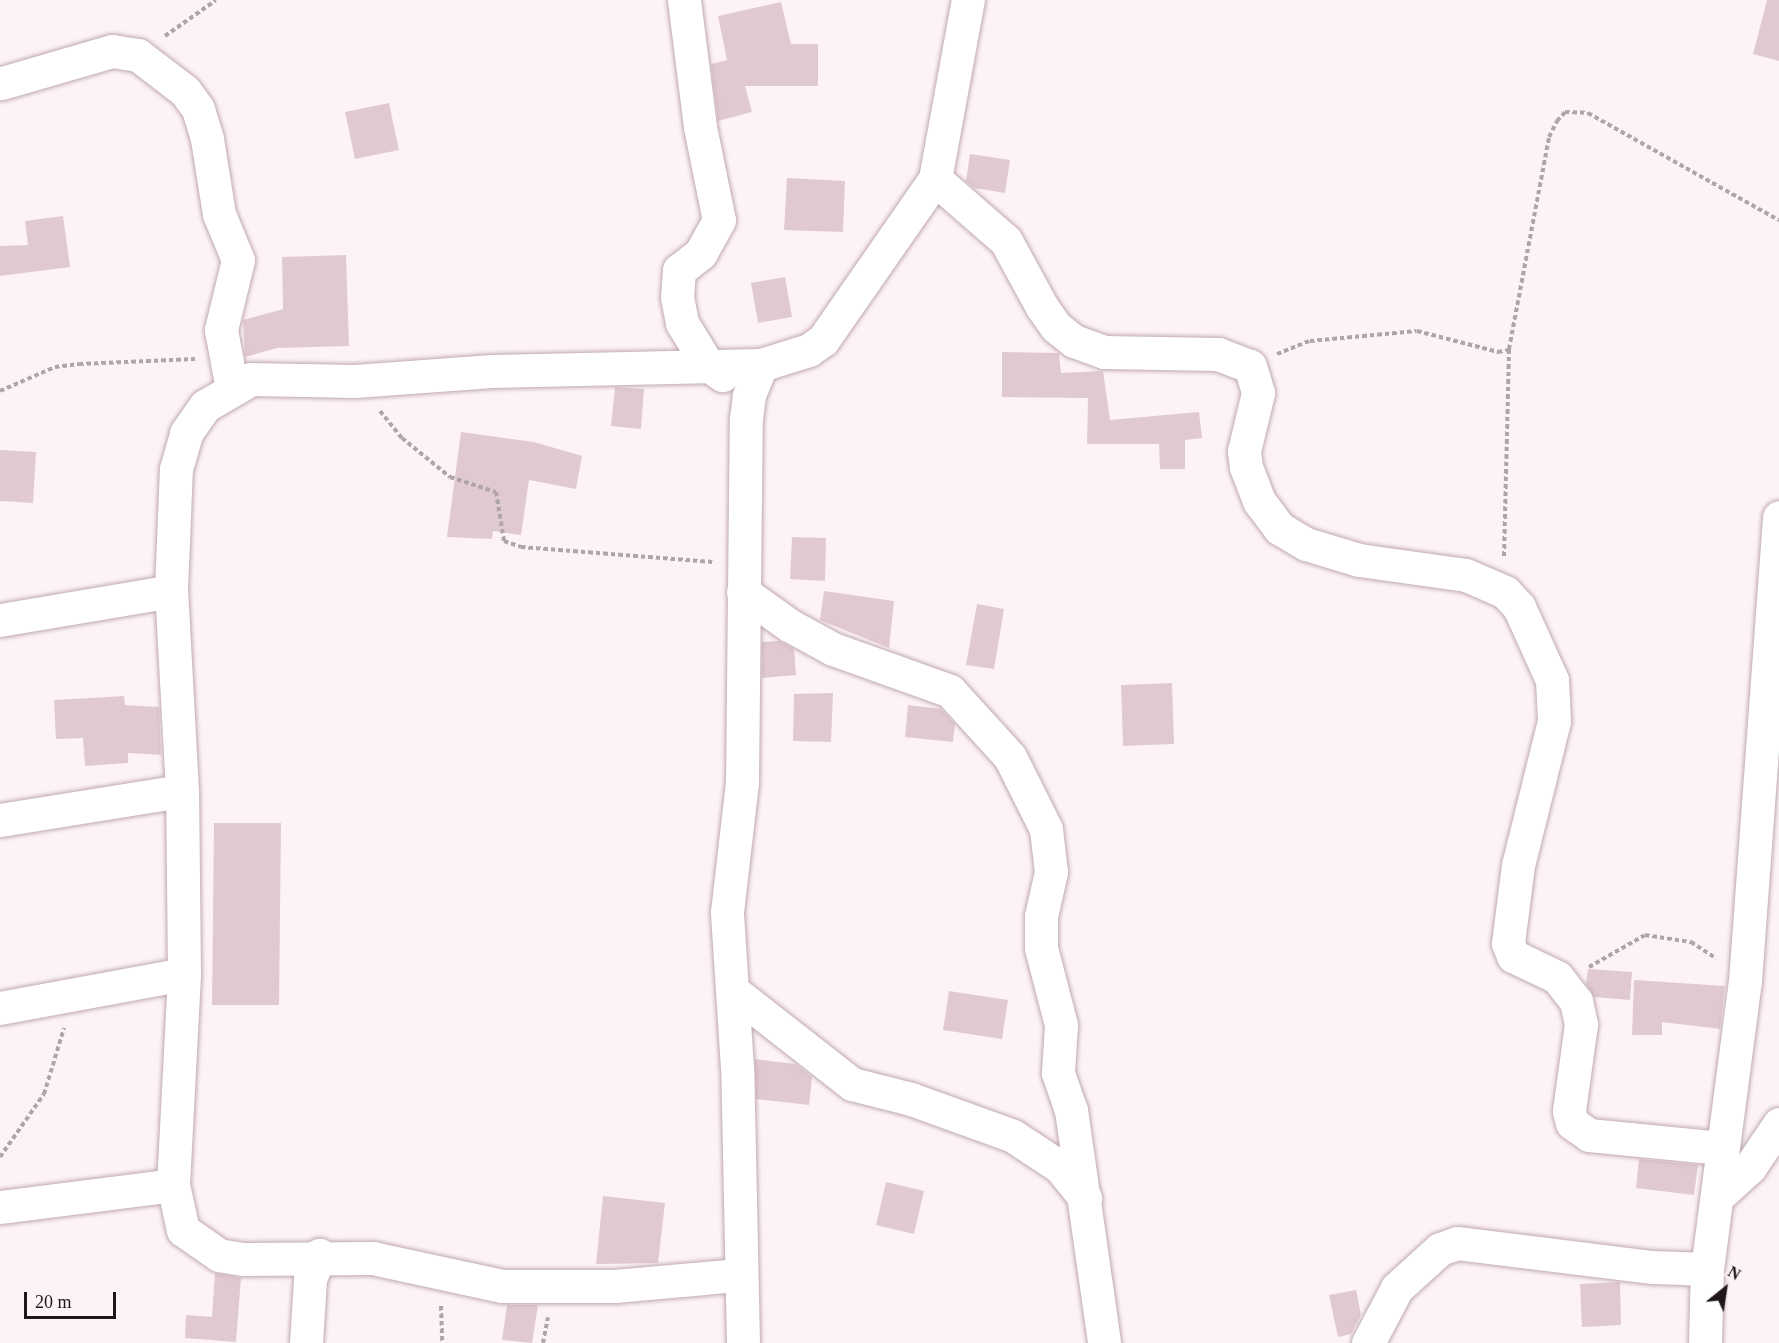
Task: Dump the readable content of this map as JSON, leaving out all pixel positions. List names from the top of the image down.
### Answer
{
  "scale_bar": "20 m",
  "north": "top right"
}
